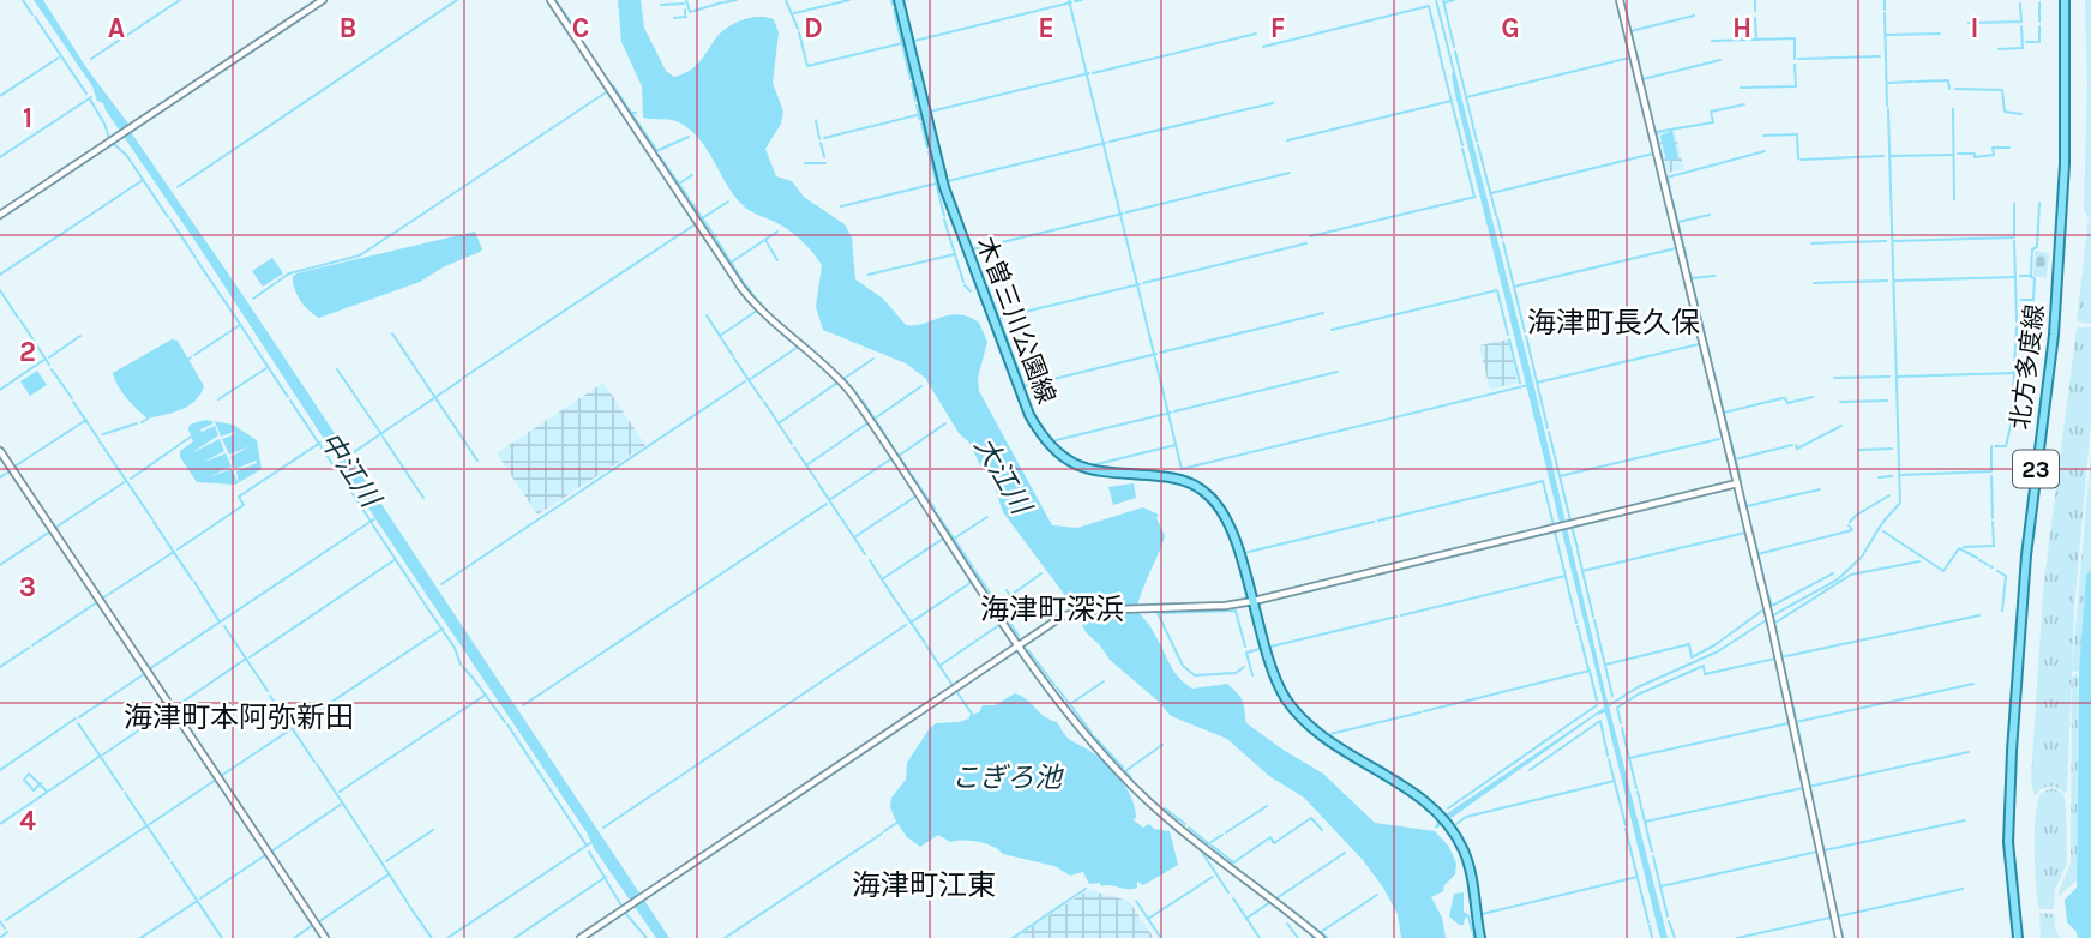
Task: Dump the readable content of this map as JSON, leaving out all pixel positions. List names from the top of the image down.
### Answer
{
  "streets": {
    "main road": ["木曽三川公園線", "北方多度線", "23"]
  },
  "districts": [
    "海津町長久保",
    "海津町深浜",
    "海津町本阿弥新田",
    "海津町江東"
  ],
  "water": ["中江川", "大江川", "こぎろ池"],
  "grid": {
    "columns": [
      "A",
      "B",
      "C",
      "D",
      "E",
      "F",
      "G",
      "H",
      "I"
    ],
    "rows": [
      "1",
      "2",
      "3",
      "4"
    ]
  }
}
